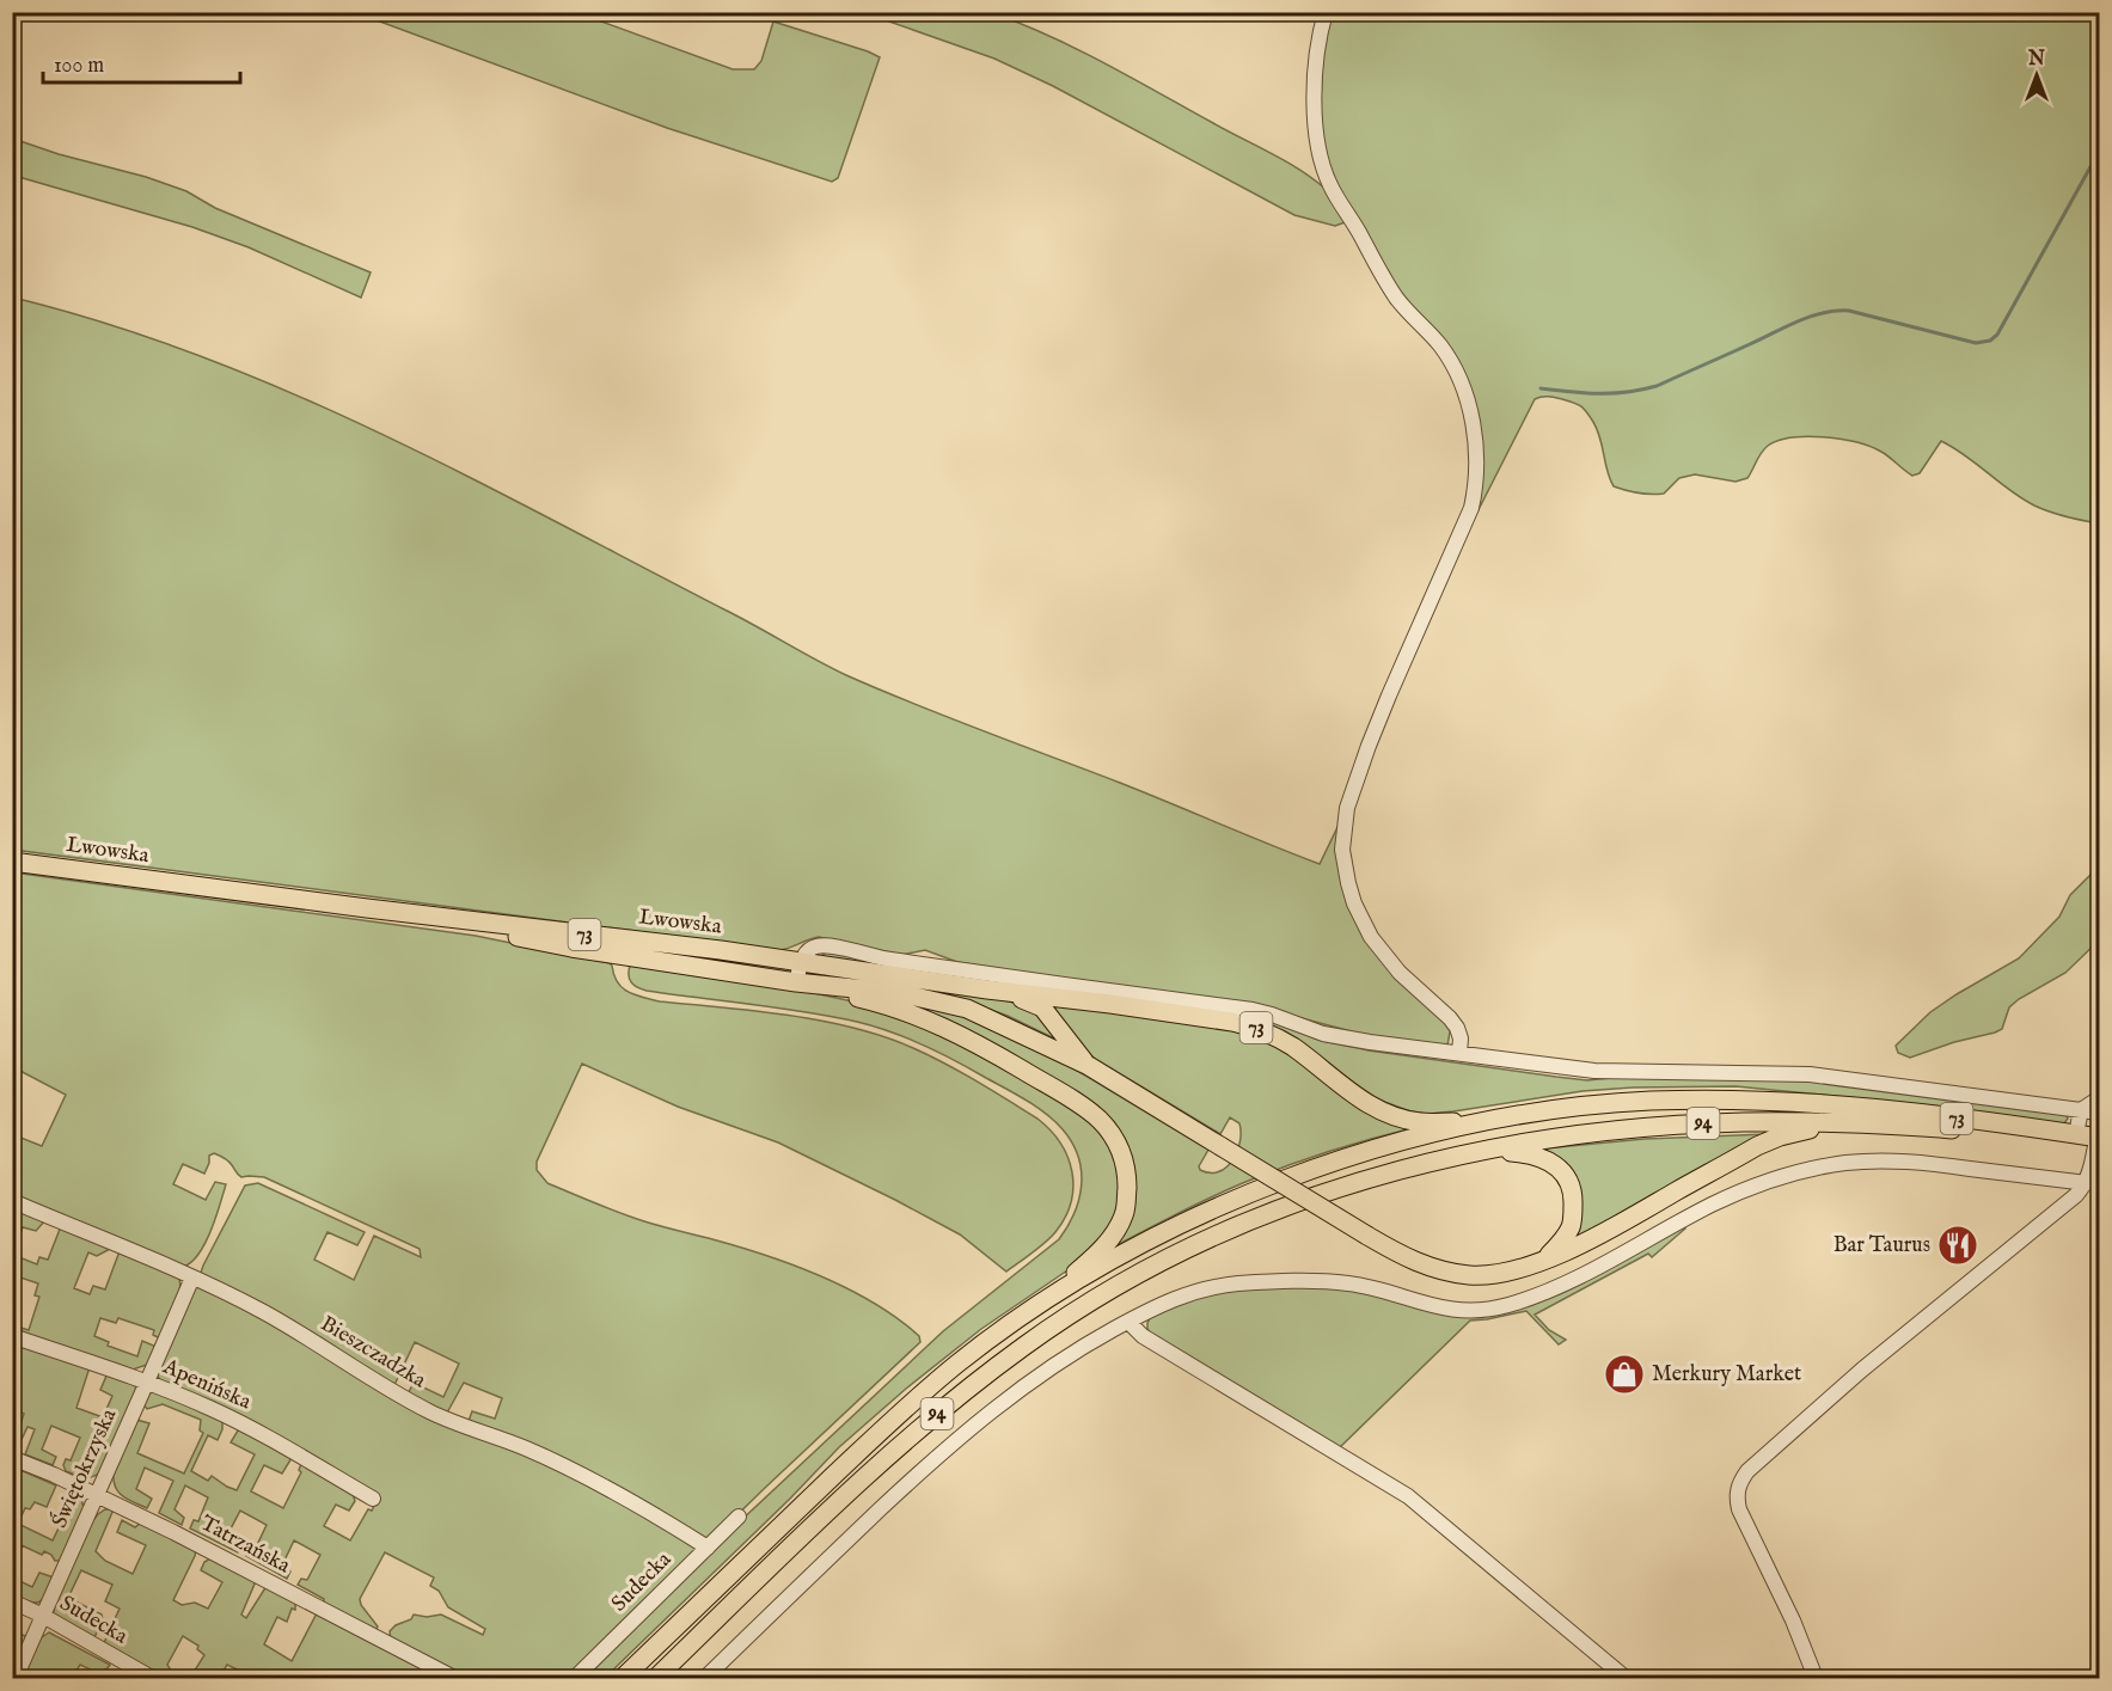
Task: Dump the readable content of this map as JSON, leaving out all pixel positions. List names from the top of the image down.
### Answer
{
  "streets": {
    "main road": ["Lwowska", "73", "94"],
    "street": [
      "Bieszczadzka",
      "Apenińska",
      "Świętokrzyska",
      "Tatrzańska",
      "Sudecka"
    ]
  },
  "crossings": [
    ["Lwowska", "73"],
    ["73", "94"],
    ["Bieszczadzka", "Świętokrzyska"],
    ["Bieszczadzka", "Sudecka"],
    ["Apenińska", "Świętokrzyska"],
    ["Świętokrzyska", "Tatrzańska"],
    ["Świętokrzyska", "Sudecka"]
  ],
  "places": {
    "restaurant": ["Bar Taurus"],
    "shop": ["Merkury Market"]
  },
  "scale_bar": "100 m",
  "north": "top"
}
